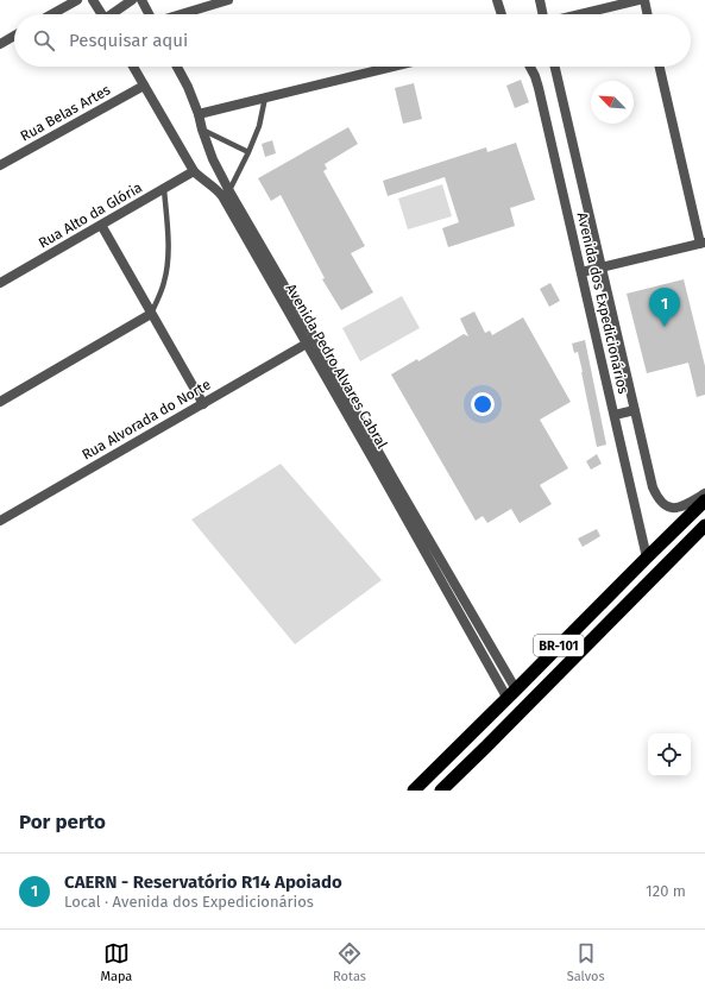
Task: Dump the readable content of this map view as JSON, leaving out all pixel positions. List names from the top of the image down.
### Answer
{
  "streets": {
    "highway": ["BR-101"],
    "street": [
      "Rua Belas Artes",
      "Rua Alto da Glória",
      "Avenida dos Expedicionários",
      "Avenida Pedro Alvares Cabral",
      "Rua Alvorada do Norte"
    ]
  },
  "crossings": [
    ["Rua Belas Artes", "Avenida Pedro Alvares Cabral"],
    ["Rua Alto da Glória", "Avenida Pedro Alvares Cabral"],
    ["Avenida dos Expedicionários", "BR-101"],
    ["Avenida Pedro Alvares Cabral", "Rua Alvorada do Norte"],
    ["Avenida Pedro Alvares Cabral", "BR-101"]
  ],
  "north": "top left",
  "page": {
    "search": "Pesquisar aqui",
    "pins": "1",
    "heading": "Por perto",
    "list": [
      {
        "mark": "1",
        "name": "CAERN - Reservatório R14 Apoiado",
        "note": "Local · Avenida dos Expedicionários",
        "value": "120 m"
      }
    ],
    "nav": ["Mapa", "Rotas", "Salvos"]
  }
}
